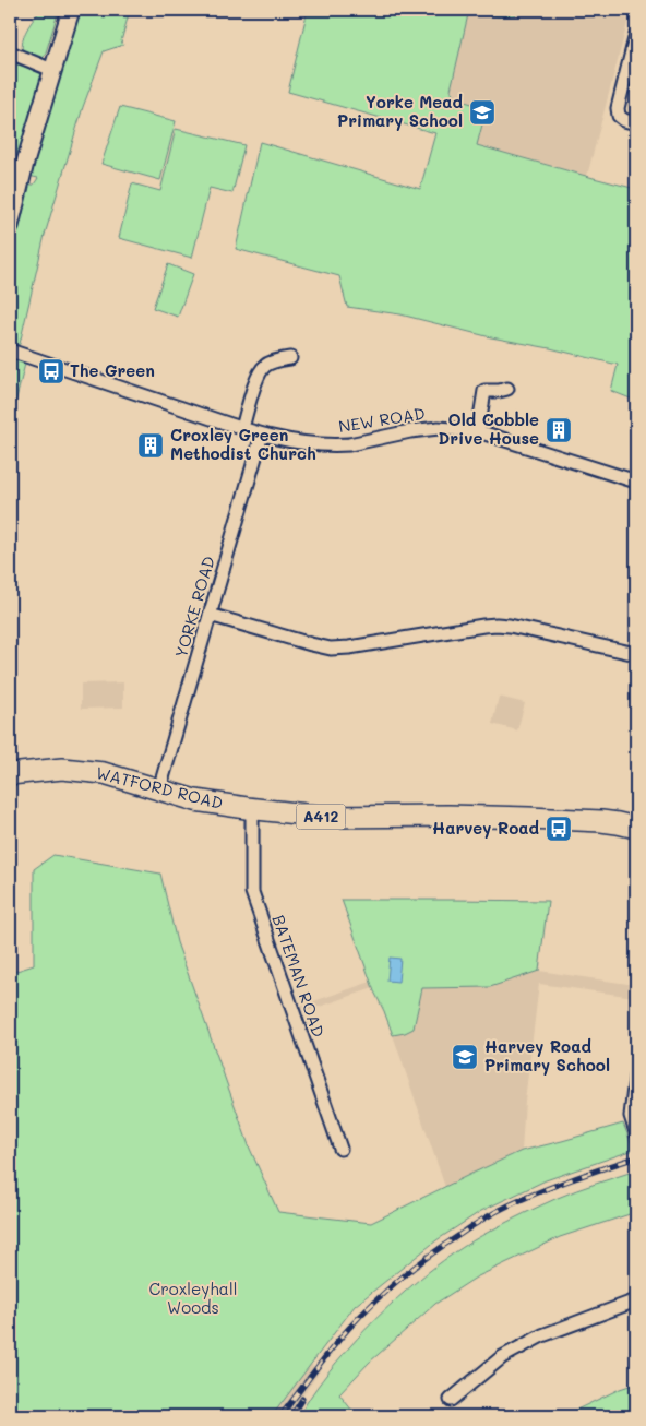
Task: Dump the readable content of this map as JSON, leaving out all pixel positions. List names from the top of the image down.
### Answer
{
  "streets": {
    "main road": ["WATFORD ROAD", "A412"],
    "street": ["NEW ROAD", "YORKE ROAD", "BATEMAN ROAD"]
  },
  "crossings": [
    ["NEW ROAD", "YORKE ROAD"],
    ["YORKE ROAD", "WATFORD ROAD"],
    ["WATFORD ROAD", "BATEMAN ROAD"]
  ],
  "parks": ["Croxleyhall Woods"],
  "places": {
    "school or university": ["Yorke Mead Primary School", "Harvey Road Primary School"],
    "bus stop": ["The Green", "Harvey Road"],
    "building": ["Old Cobble Drive House", "Croxley Green Methodist Church"]
  }
}
